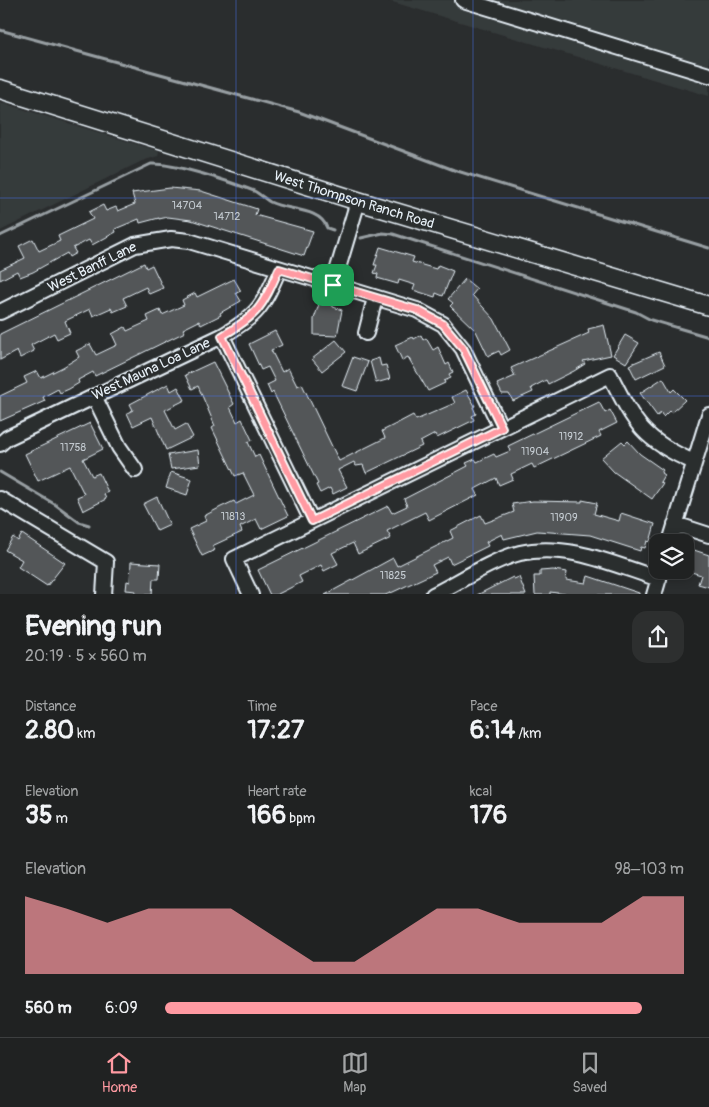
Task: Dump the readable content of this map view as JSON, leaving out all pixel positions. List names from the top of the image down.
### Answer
{
  "streets": {
    "main road": ["West Thompson Ranch Road"],
    "street": ["West Banff Lane", "West Mauna Loa Lane"]
  },
  "crossings": [
    ["West Banff Lane", "West Mauna Loa Lane"]
  ],
  "house_numbers": [
    "14704",
    "14712",
    "11912",
    "11758",
    "11904",
    "11813",
    "11909",
    "11825"
  ],
  "page": {
    "heading": ["Evening run", "20:19 · 5 × 560 m"],
    "stats": [
      ["Distance", "2.80 km"],
      ["Time", "17:27"],
      ["Pace", "6:14 /km"],
      ["Elevation", "35 m"],
      ["Heart rate", "166 bpm"],
      ["kcal", "176"]
    ],
    "chart": ["Elevation", "98–103 m"],
    "list": [
      {
        "name": "560 m",
        "note": "6:09"
      }
    ],
    "tabs": ["Home", "Map", "Saved"]
  }
}
